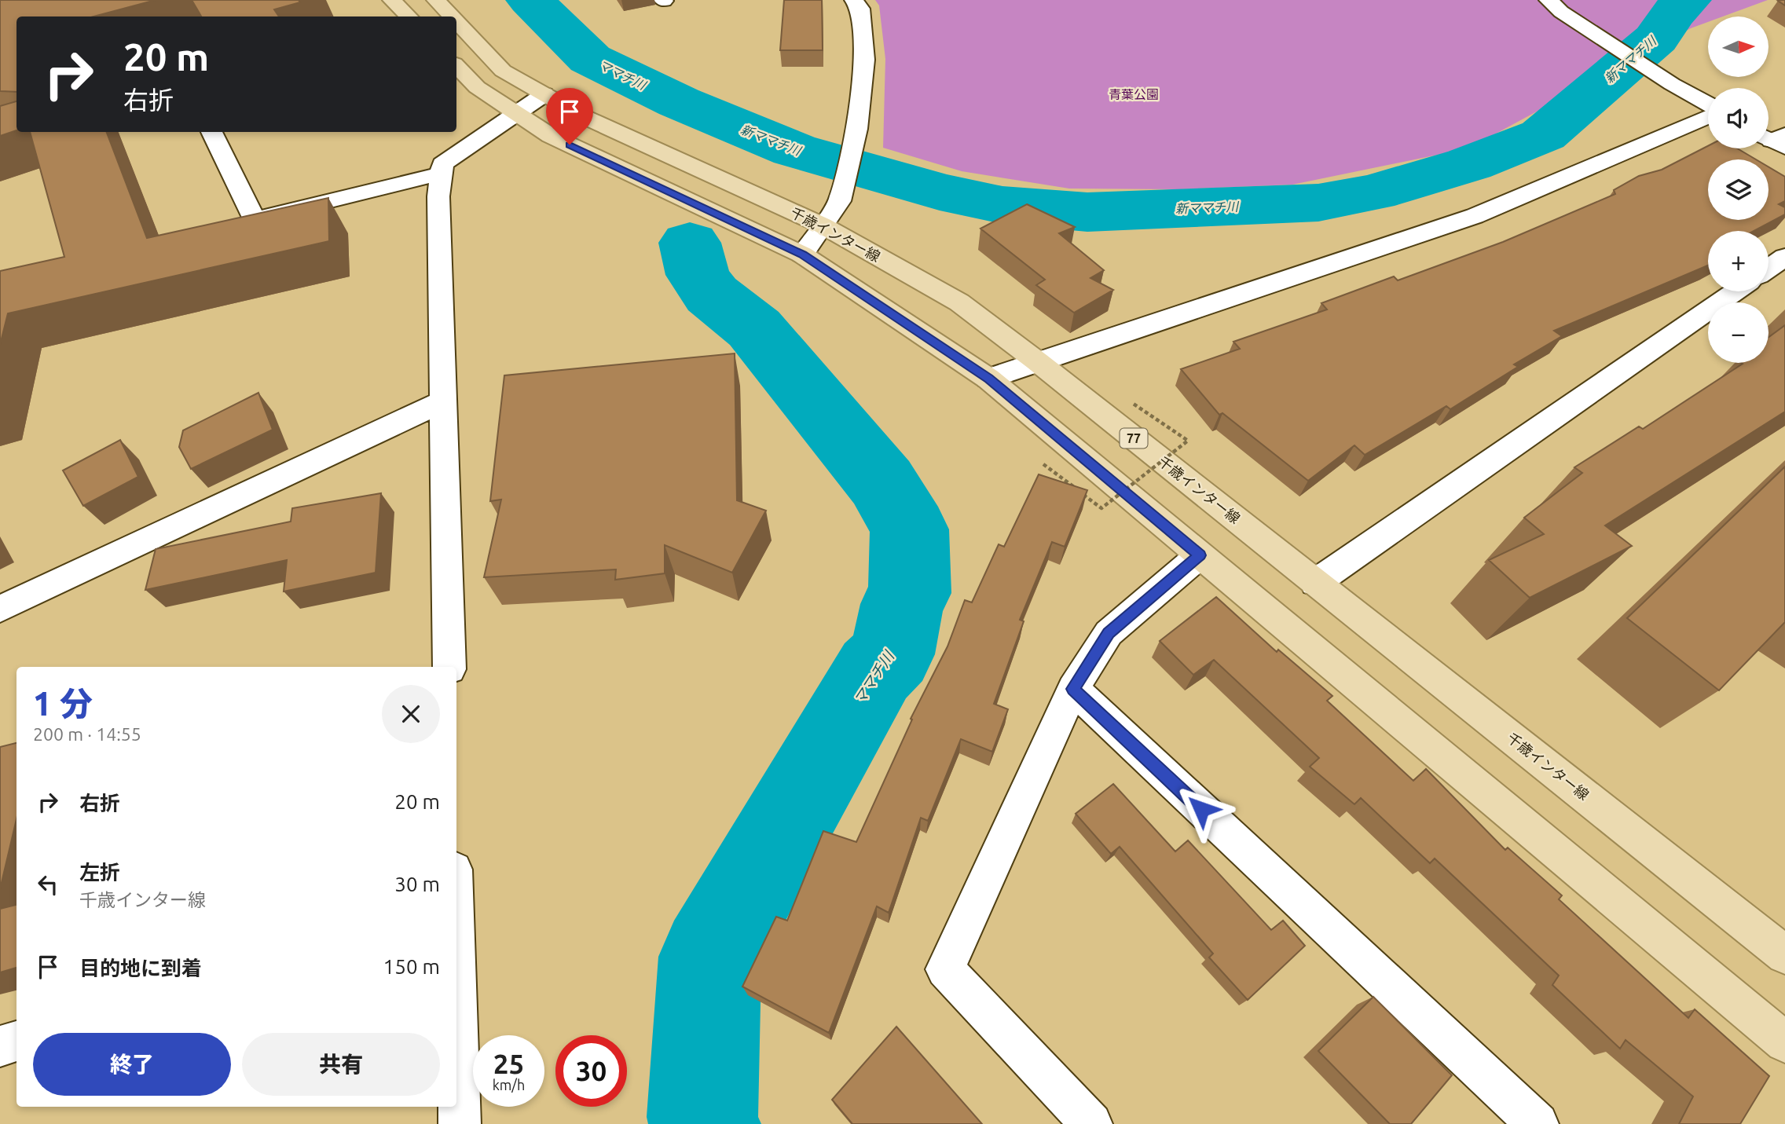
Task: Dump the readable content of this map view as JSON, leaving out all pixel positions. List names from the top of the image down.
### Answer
{
  "streets": {
    "main road": ["千歳インター線", "77"]
  },
  "water": ["新ママチ川", "ママチ川"],
  "parks": ["青葉公園"],
  "north": "right",
  "page": {
    "map_buttons": ["+", "−"],
    "turn": ["20 m", "右折"],
    "heading": ["1 分", "200 m · 14:55"],
    "list": [
      {
        "name": "右折",
        "value": "20 m"
      },
      {
        "name": "左折",
        "note": "千歳インター線",
        "value": "30 m"
      },
      {
        "name": "目的地に到着",
        "value": "150 m"
      }
    ],
    "buttons": ["終了", "共有"],
    "speed": "25 km/h",
    "limit": "30"
  }
}
